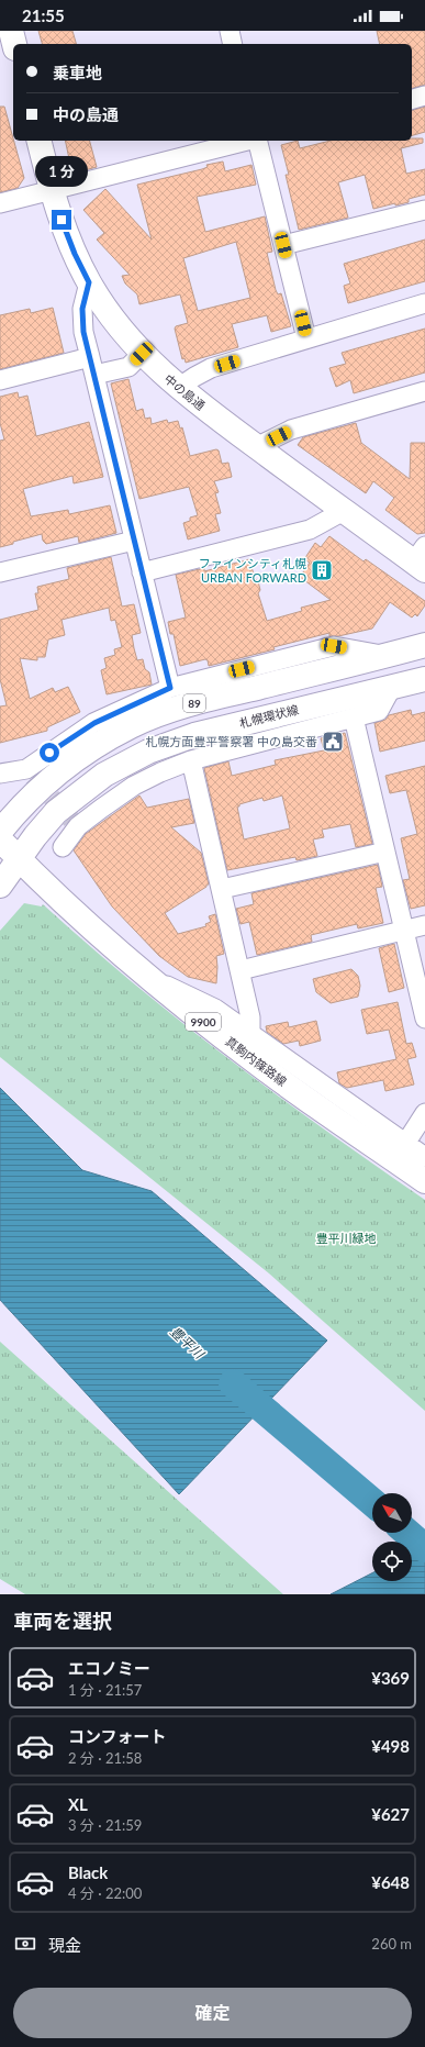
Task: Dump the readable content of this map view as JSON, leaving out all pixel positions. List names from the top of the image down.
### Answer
{
  "streets": {
    "main road": [
      "中の島通",
      "89",
      "札幌環状線",
      "9900",
      "真駒内篠路線"
    ]
  },
  "crossings": [
    ["札幌環状線", "真駒内篠路線"]
  ],
  "water": ["豊平川"],
  "parks": ["豊平川緑地"],
  "places": {
    "building": ["ファインシティ札幌 URBAN FORWARD"],
    "public building": ["札幌方面豊平警察署 中の島交番"]
  },
  "north": "top left",
  "page": {
    "status": "21:55",
    "banner": ["乗車地", "中の島通"],
    "bubble": "1 分",
    "heading": "車両を選択",
    "list": [
      {
        "name": "エコノミー",
        "note": "1 分 · 21:57",
        "value": "¥369"
      },
      {
        "name": "コンフォート",
        "note": "2 分 · 21:58",
        "value": "¥498"
      },
      {
        "name": "XL",
        "note": "3 分 · 21:59",
        "value": "¥627"
      },
      {
        "name": "Black",
        "note": "4 分 · 22:00",
        "value": "¥648"
      }
    ],
    "pay": ["現金", "260 m"],
    "buttons": "確定"
  }
}
